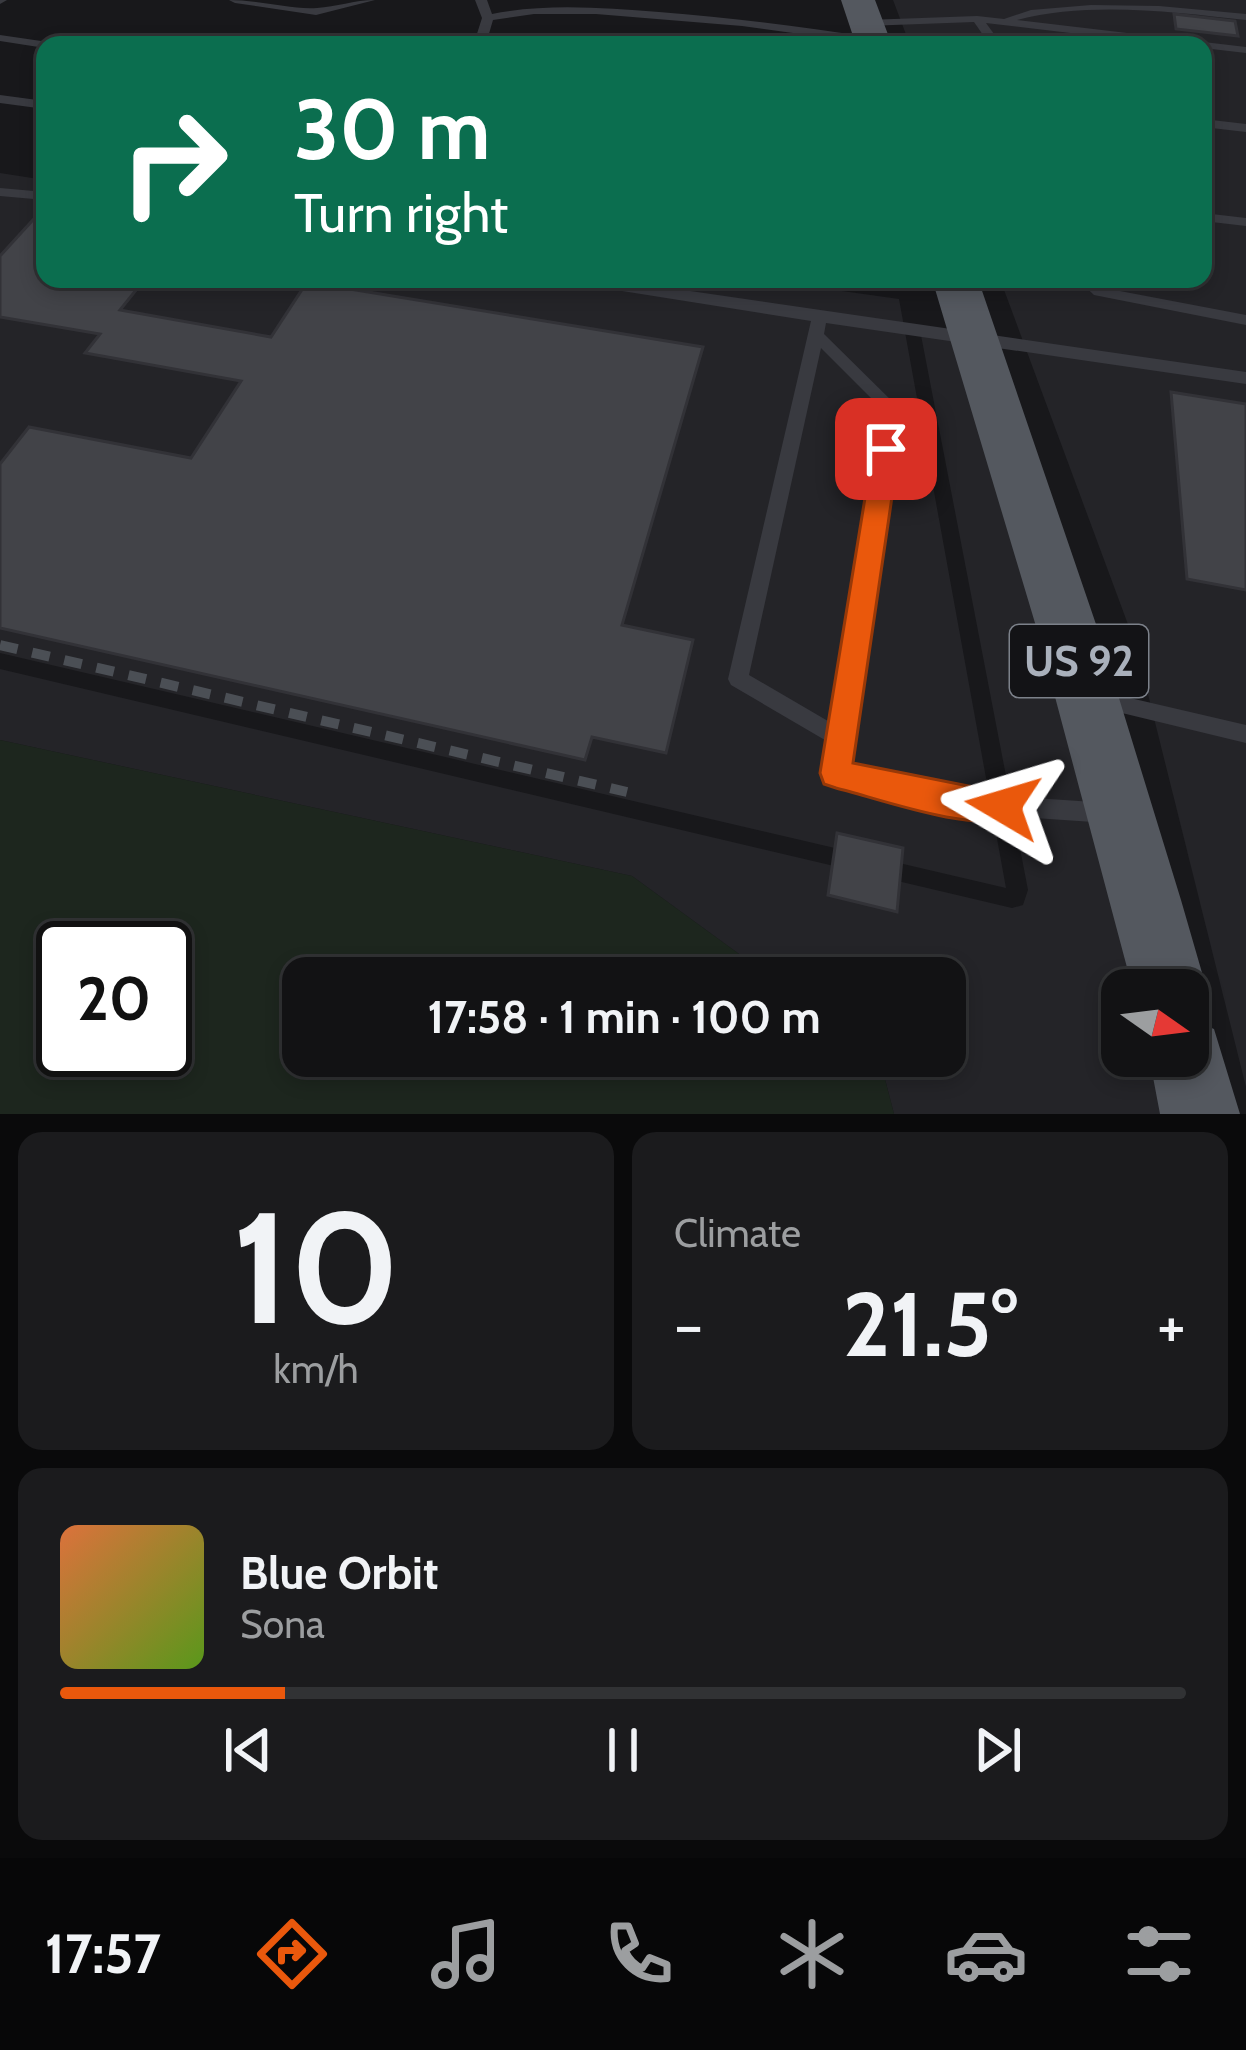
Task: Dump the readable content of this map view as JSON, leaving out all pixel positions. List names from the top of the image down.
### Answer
{
  "streets": {
    "main road": ["US 92"]
  },
  "north": "right",
  "page": {
    "turn": ["30 m", "Turn right"],
    "limit": "20",
    "trip": "17:58 · 1 min · 100 m",
    "tile": [
      ["10", "km/h"],
      "Climate"
    ],
    "heat": ["−", "21.5°", "+"],
    "song": ["Blue Orbit", "Sona"],
    "tabs": "17:57"
  }
}
